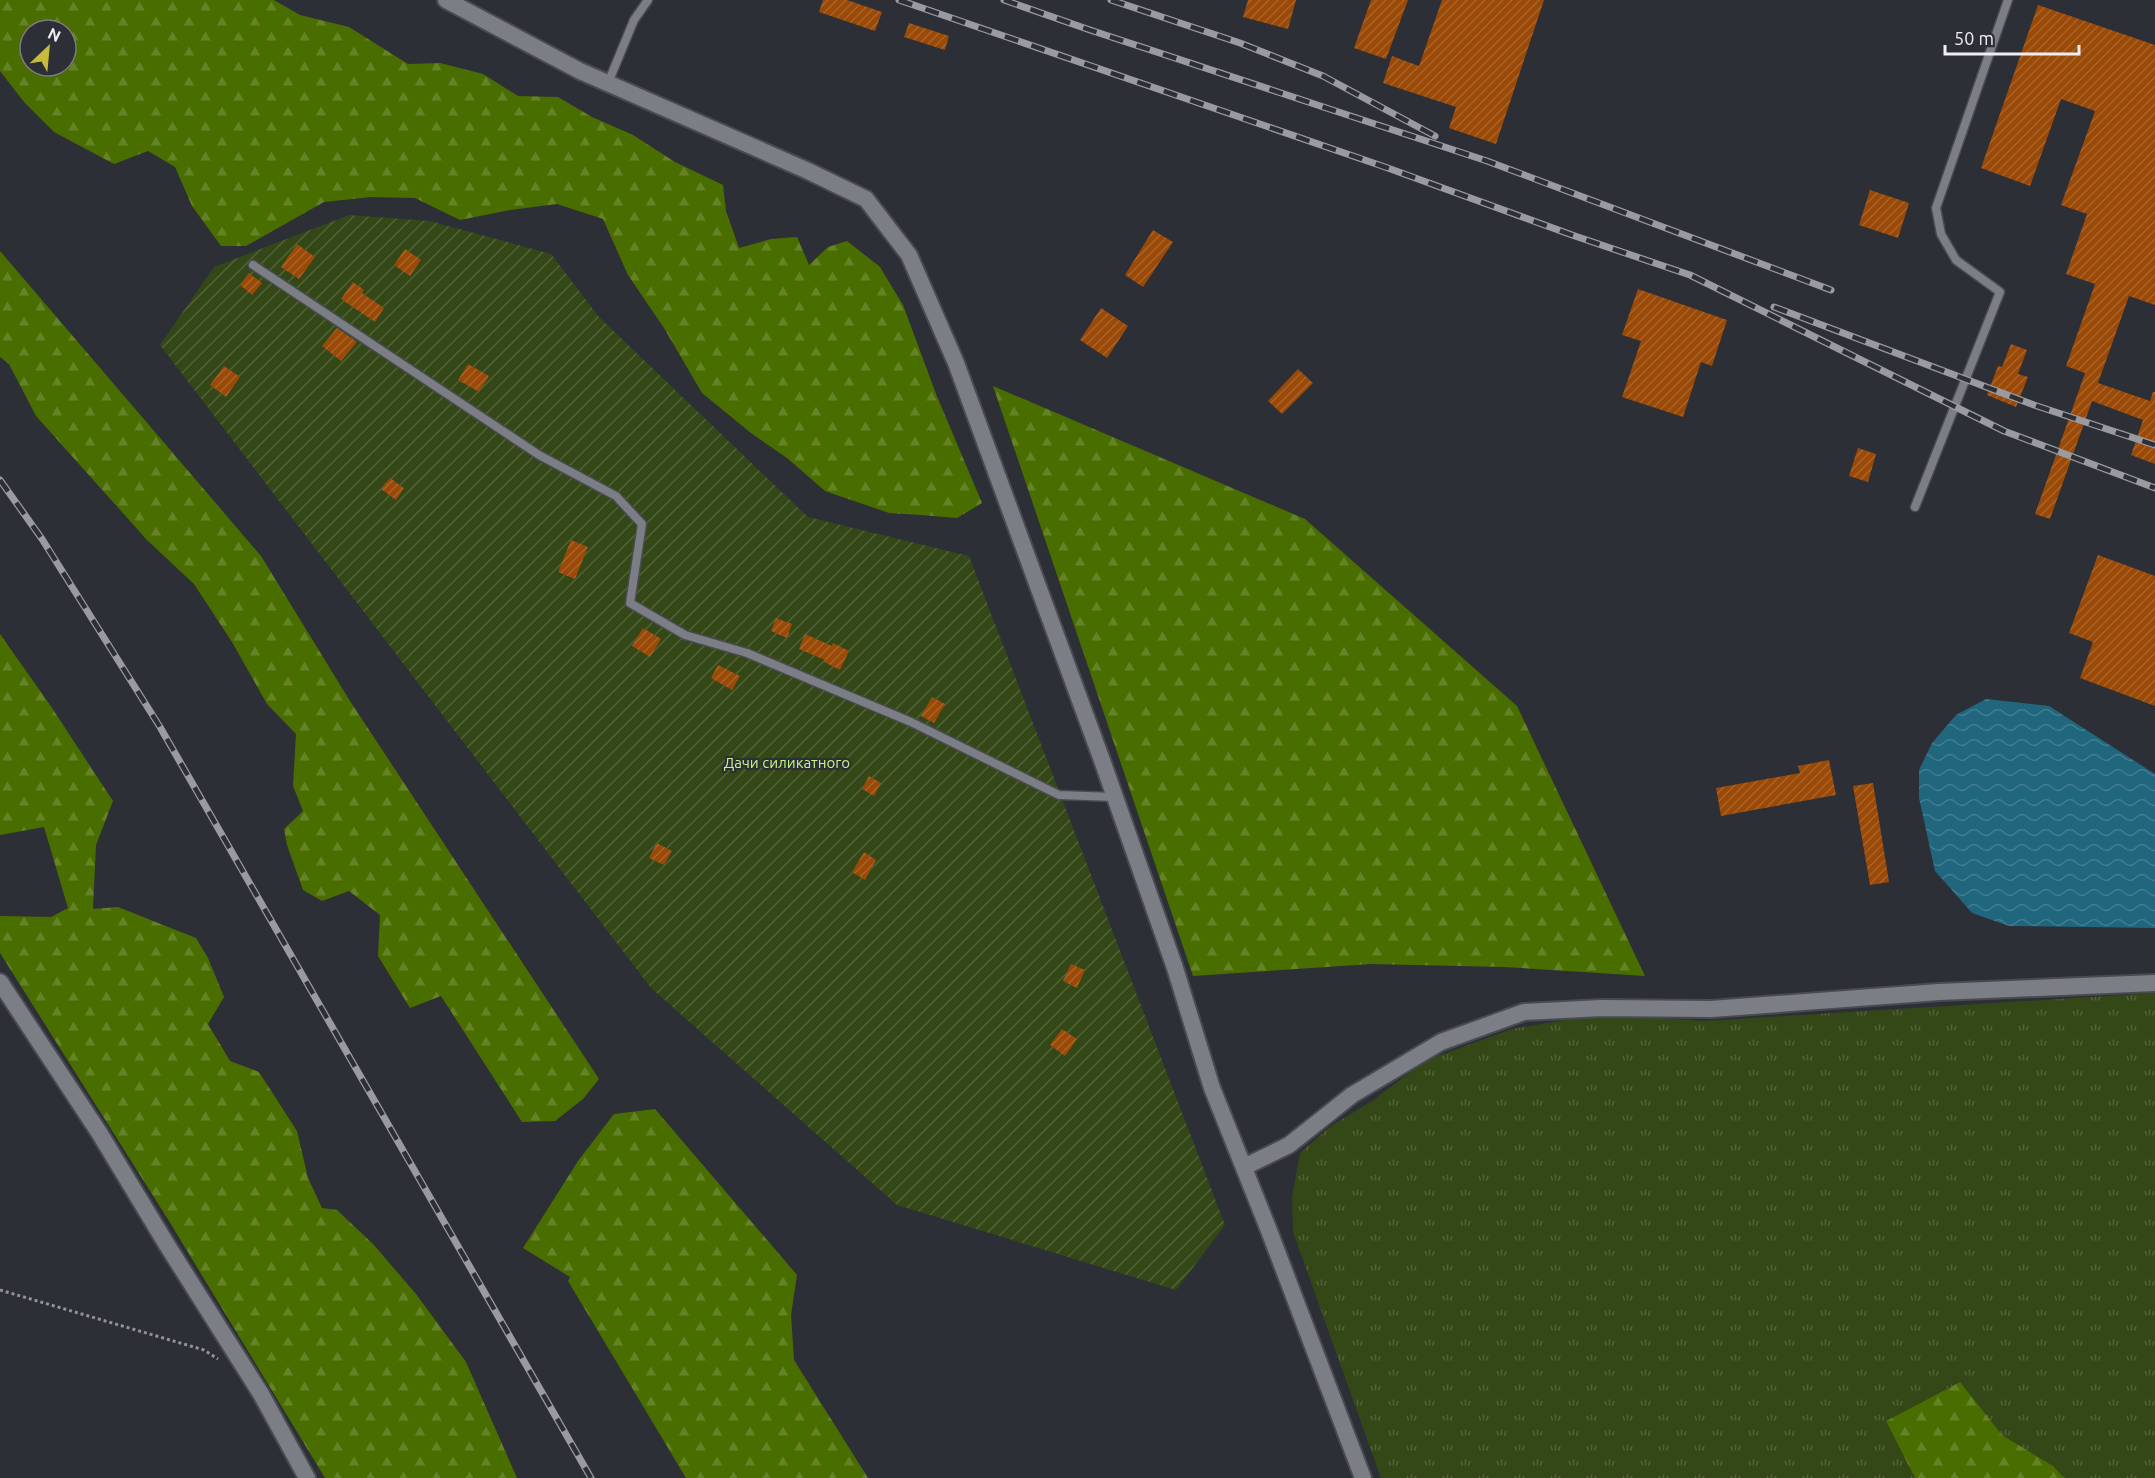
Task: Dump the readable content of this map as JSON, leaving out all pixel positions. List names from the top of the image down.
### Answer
{
  "parks": ["Дачи силикатного"],
  "scale_bar": "50 m",
  "north": "top right"
}
